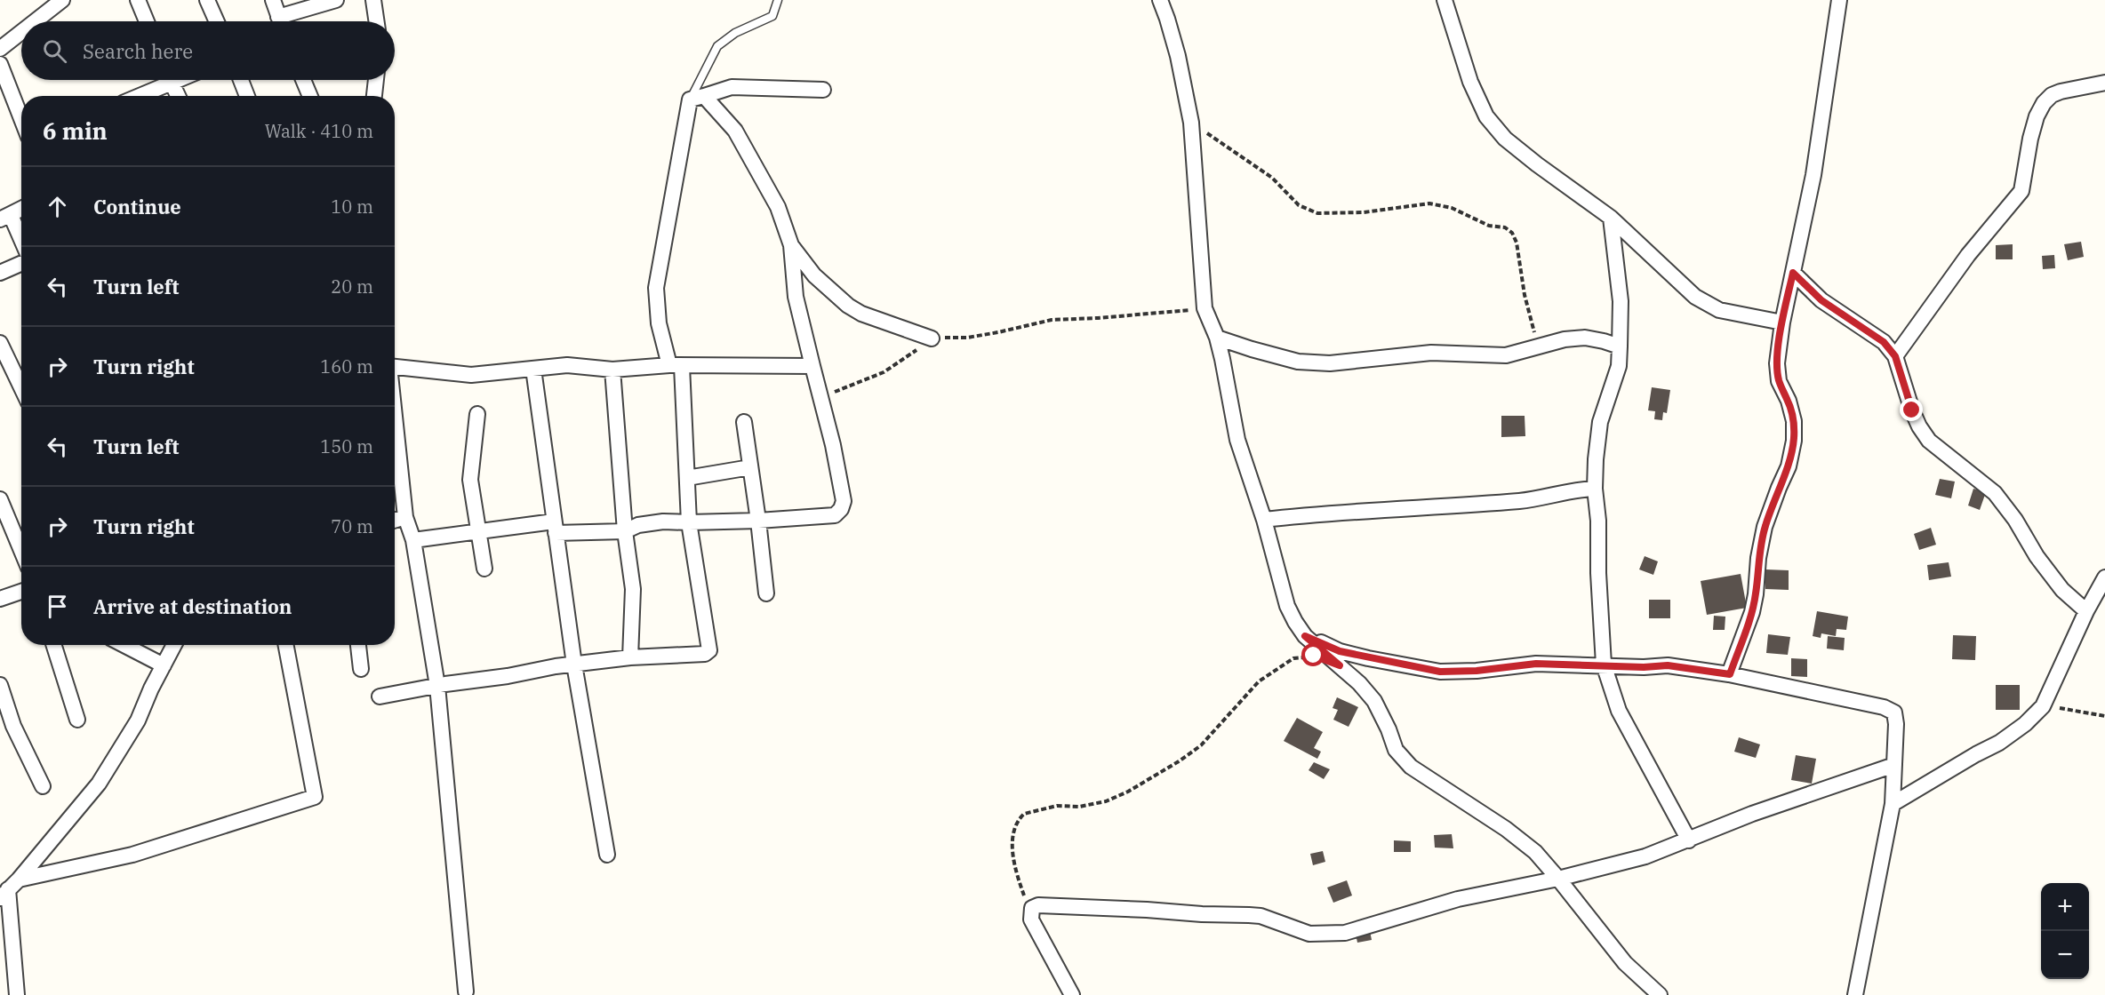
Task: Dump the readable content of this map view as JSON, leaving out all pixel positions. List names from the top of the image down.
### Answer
{
  "page": {
    "search": "Search here",
    "heading": ["6 min", "Walk · 410 m"],
    "list": [
      ["Continue", "10 m"],
      ["Turn left", "20 m"],
      ["Turn right", "160 m"],
      ["Turn left", "150 m"],
      ["Turn right", "70 m"],
      "Arrive at destination"
    ],
    "map_buttons": ["+", "−"]
  }
}
